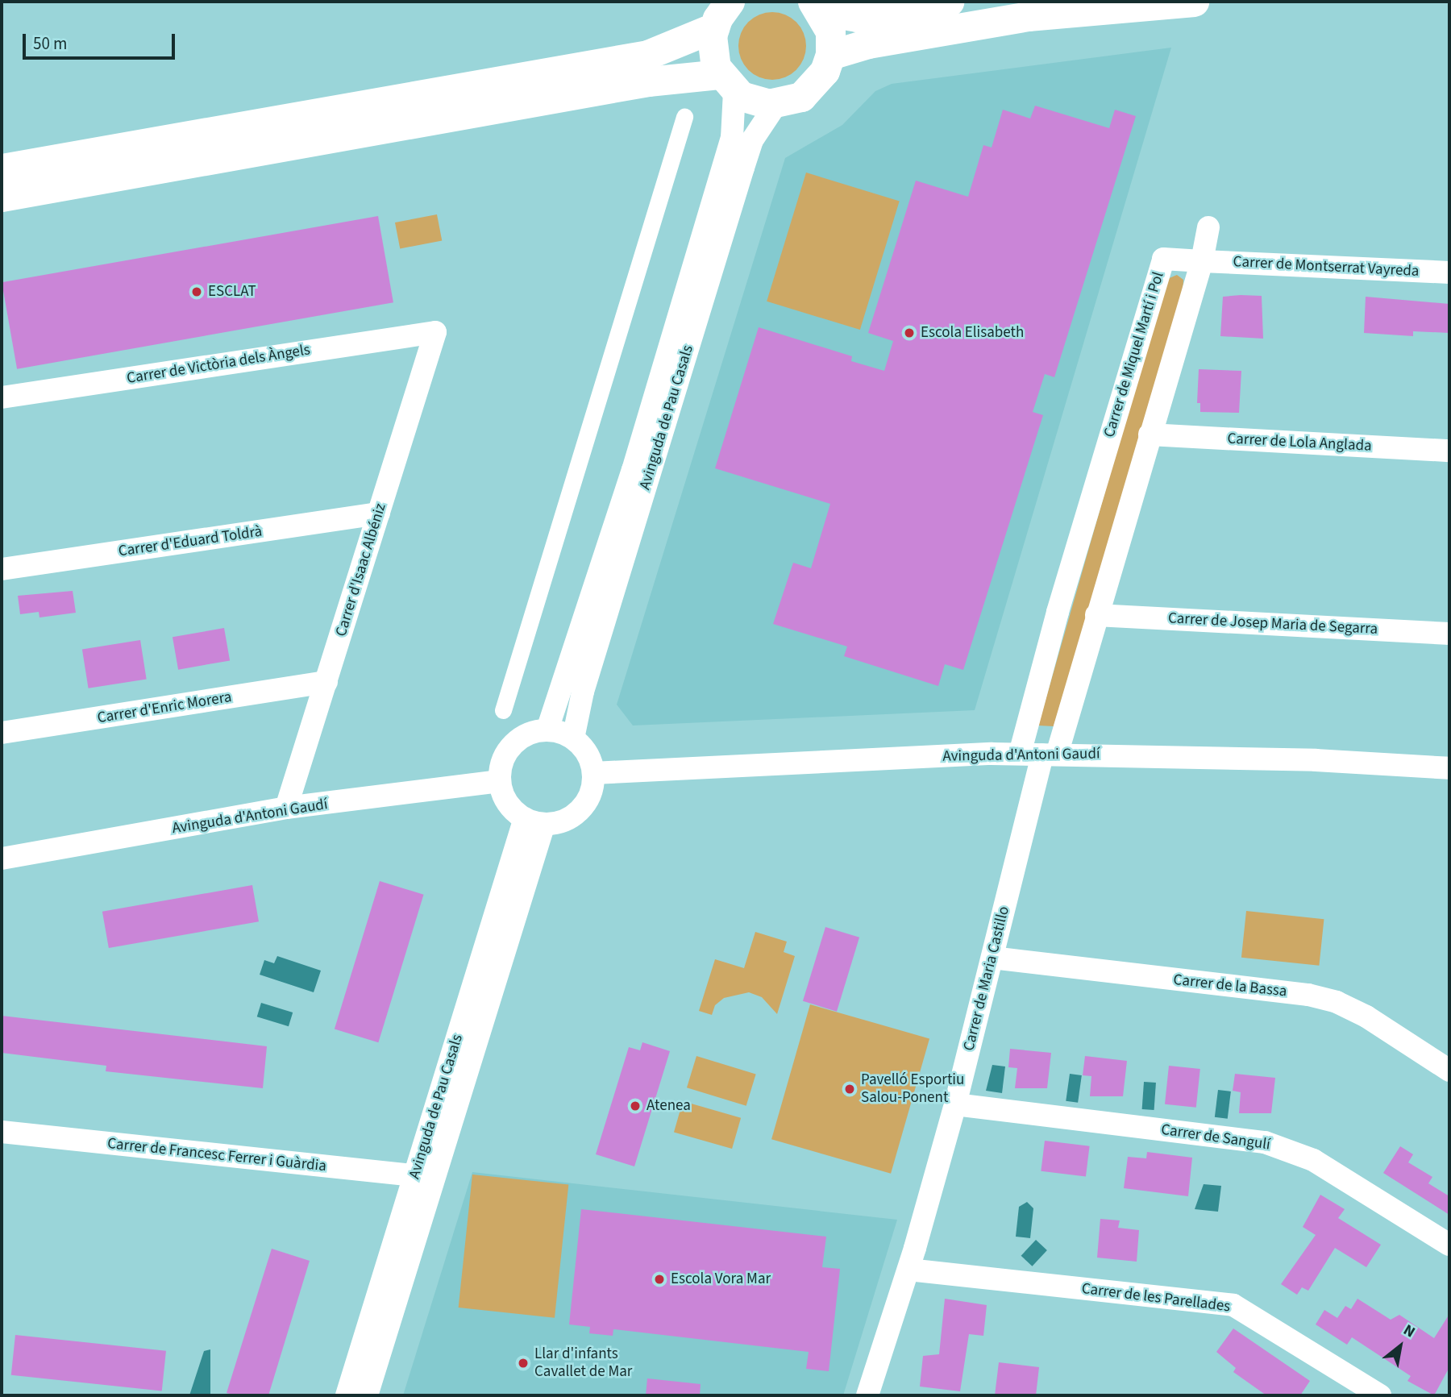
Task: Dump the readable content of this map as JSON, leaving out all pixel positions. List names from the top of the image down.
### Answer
{
  "streets": {
    "street": [
      "Carrer de Montserrat Vayreda",
      "Carrer de Miquel Martí i Pol",
      "Carrer de Victòria dels Àngels",
      "Avinguda de Pau Casals",
      "Carrer de Lola Anglada",
      "Carrer d'Eduard Toldrà",
      "Carrer d'Isaac Albéniz",
      "Carrer de Josep Maria de Segarra",
      "Carrer d'Enric Morera",
      "Avinguda d'Antoni Gaudí",
      "Carrer de Maria Castillo",
      "Carrer de la Bassa",
      "Carrer de Sangulí",
      "Carrer de Francesc Ferrer i Guàrdia",
      "Carrer de les Parellades"
    ]
  },
  "crossings": [
    ["Carrer de Montserrat Vayreda", "Carrer de Miquel Martí i Pol"],
    ["Carrer de Miquel Martí i Pol", "Avinguda d'Antoni Gaudí"],
    ["Carrer de Miquel Martí i Pol", "Carrer de Maria Castillo"],
    ["Carrer de Victòria dels Àngels", "Carrer d'Isaac Albéniz"],
    ["Avinguda de Pau Casals", "Avinguda d'Antoni Gaudí"],
    ["Avinguda de Pau Casals", "Carrer de Francesc Ferrer i Guàrdia"],
    ["Carrer d'Eduard Toldrà", "Carrer d'Isaac Albéniz"],
    ["Carrer d'Isaac Albéniz", "Carrer d'Enric Morera"],
    ["Carrer d'Isaac Albéniz", "Avinguda d'Antoni Gaudí"],
    ["Avinguda d'Antoni Gaudí", "Carrer de Maria Castillo"],
    ["Carrer de Maria Castillo", "Carrer de la Bassa"],
    ["Carrer de Maria Castillo", "Carrer de Sangulí"],
    ["Carrer de Maria Castillo", "Carrer de les Parellades"]
  ],
  "places": [
    "ESCLAT",
    "Escola Elisabeth",
    "Pavelló Esportiu Salou-Ponent",
    "Atenea",
    "Escola Vora Mar",
    "Llar d'infants Cavallet de Mar"
  ],
  "scale_bar": "50 m",
  "north": "top right"
}
